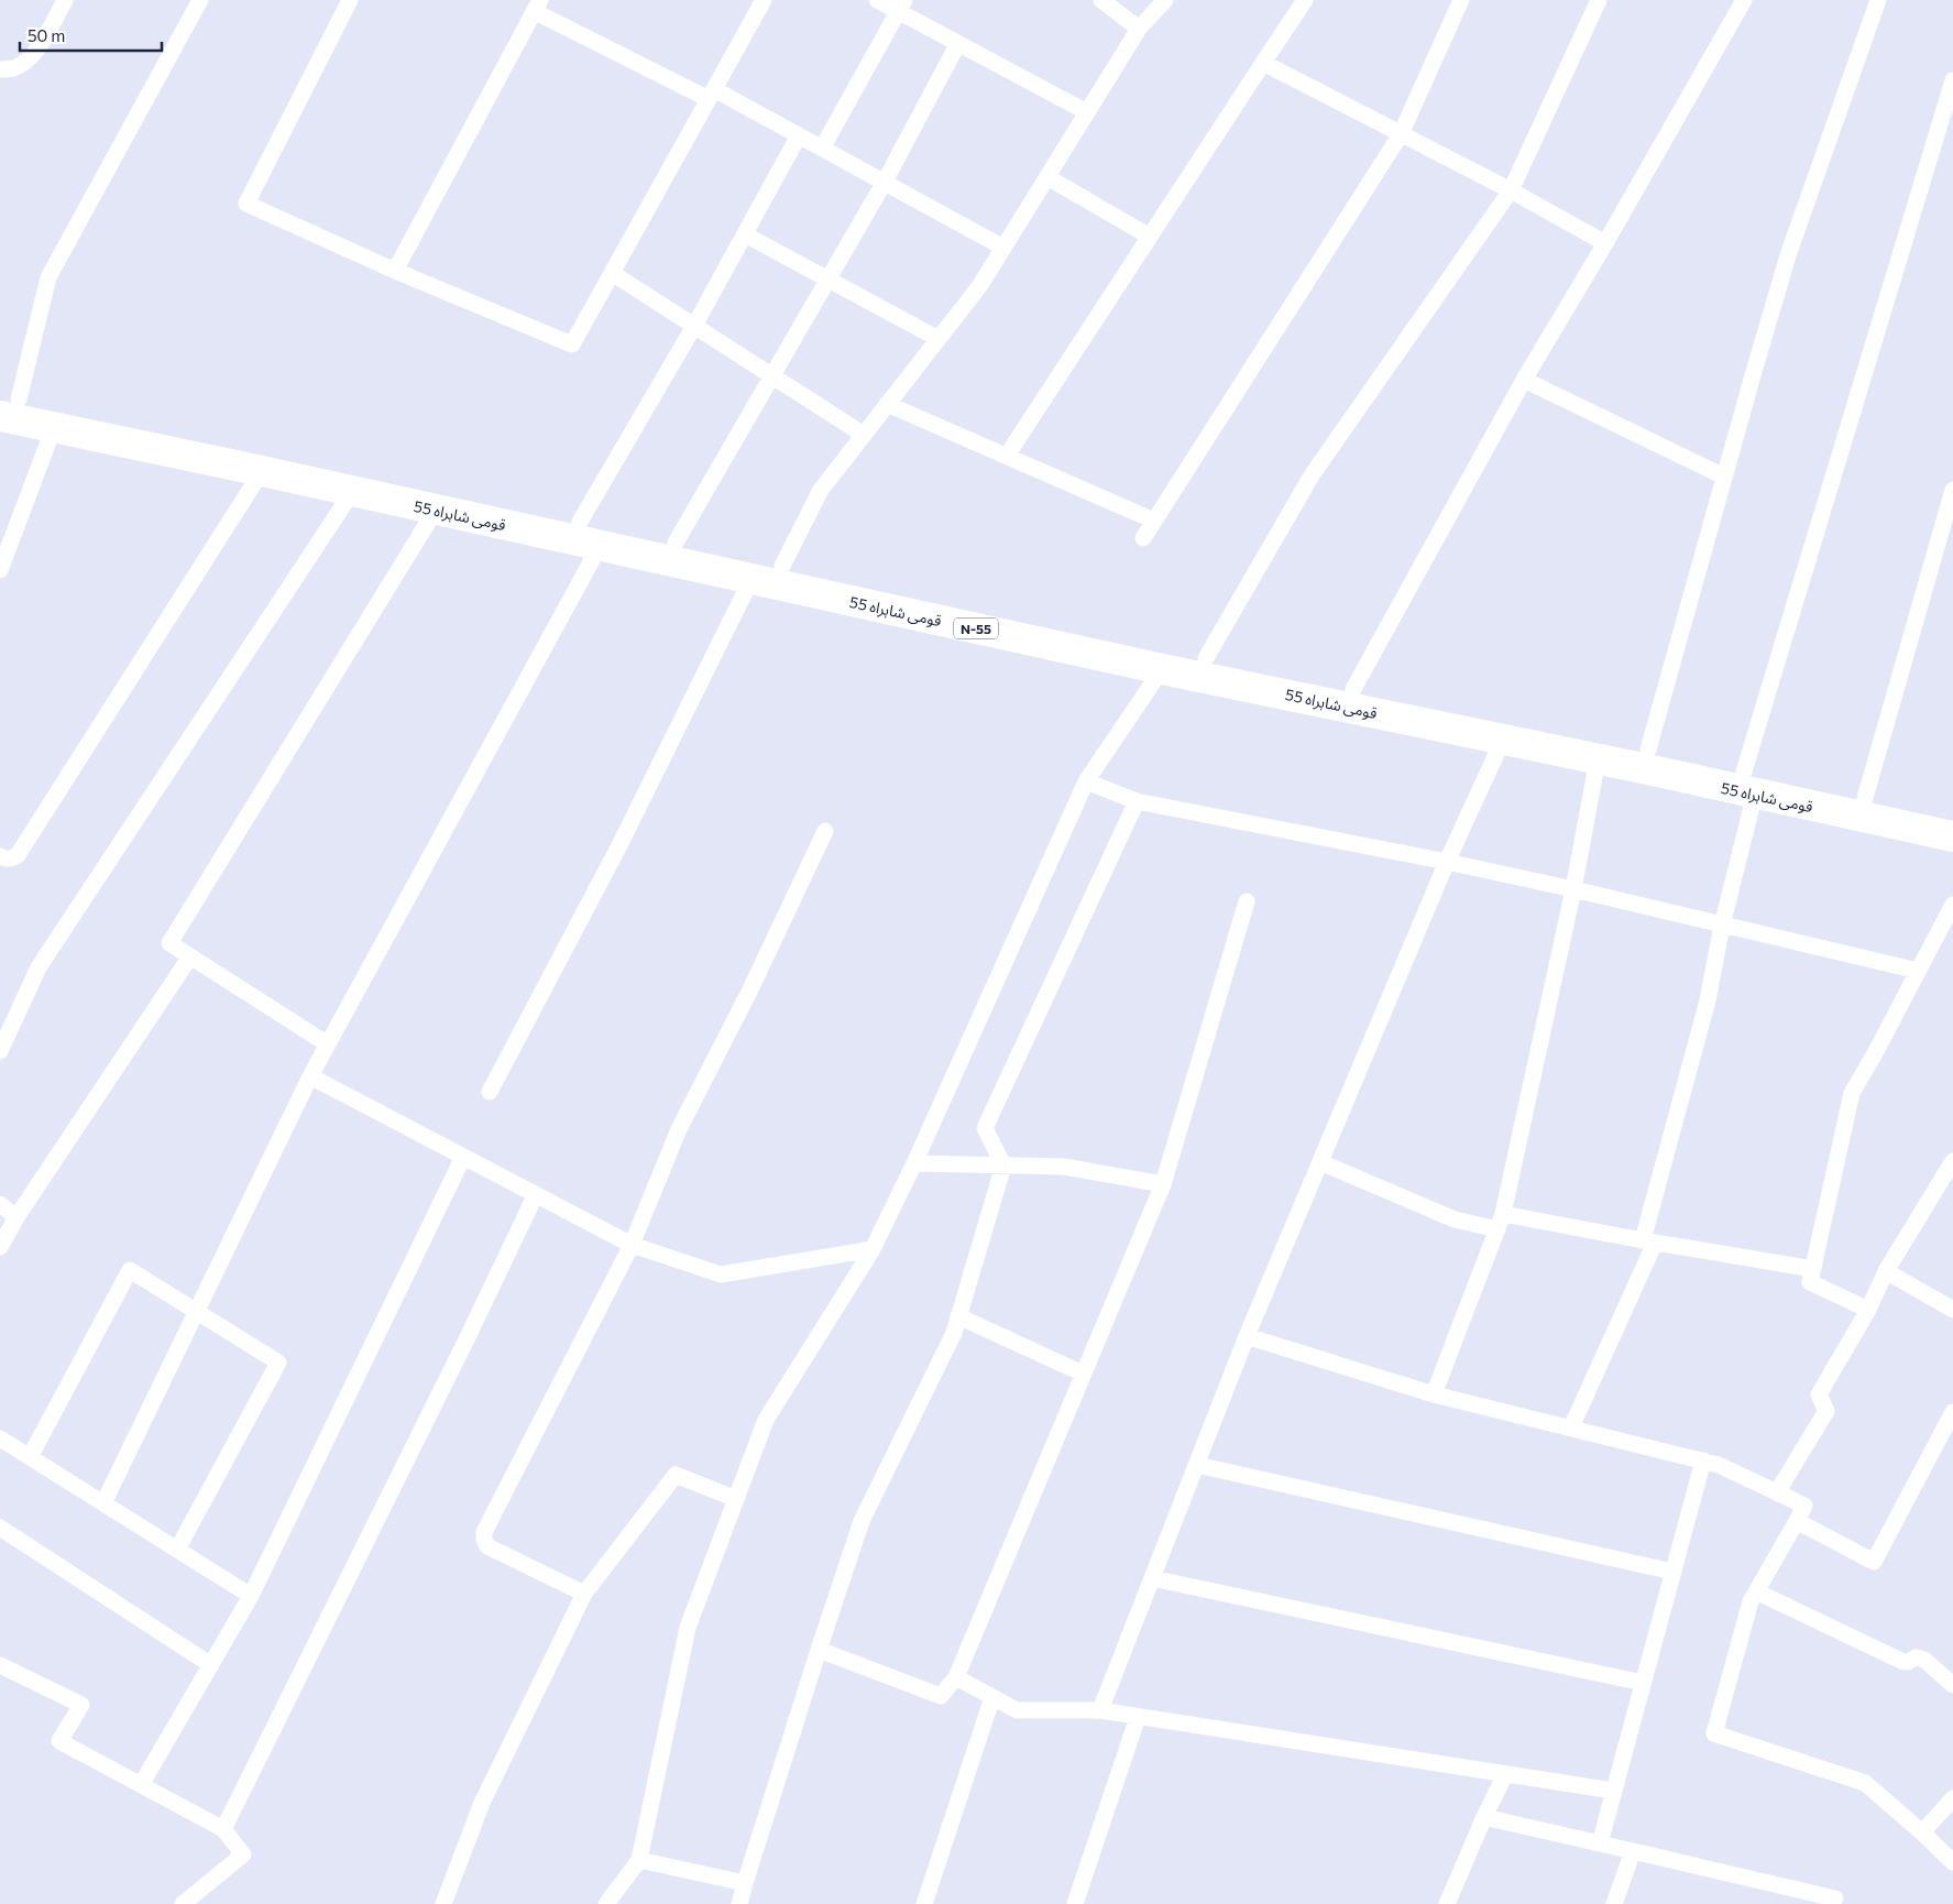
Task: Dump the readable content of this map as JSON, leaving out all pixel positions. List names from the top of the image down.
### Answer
{
  "streets": {
    "highway": ["قومی شاہراہ 55", "N-55"]
  },
  "scale_bar": "50 m"
}
